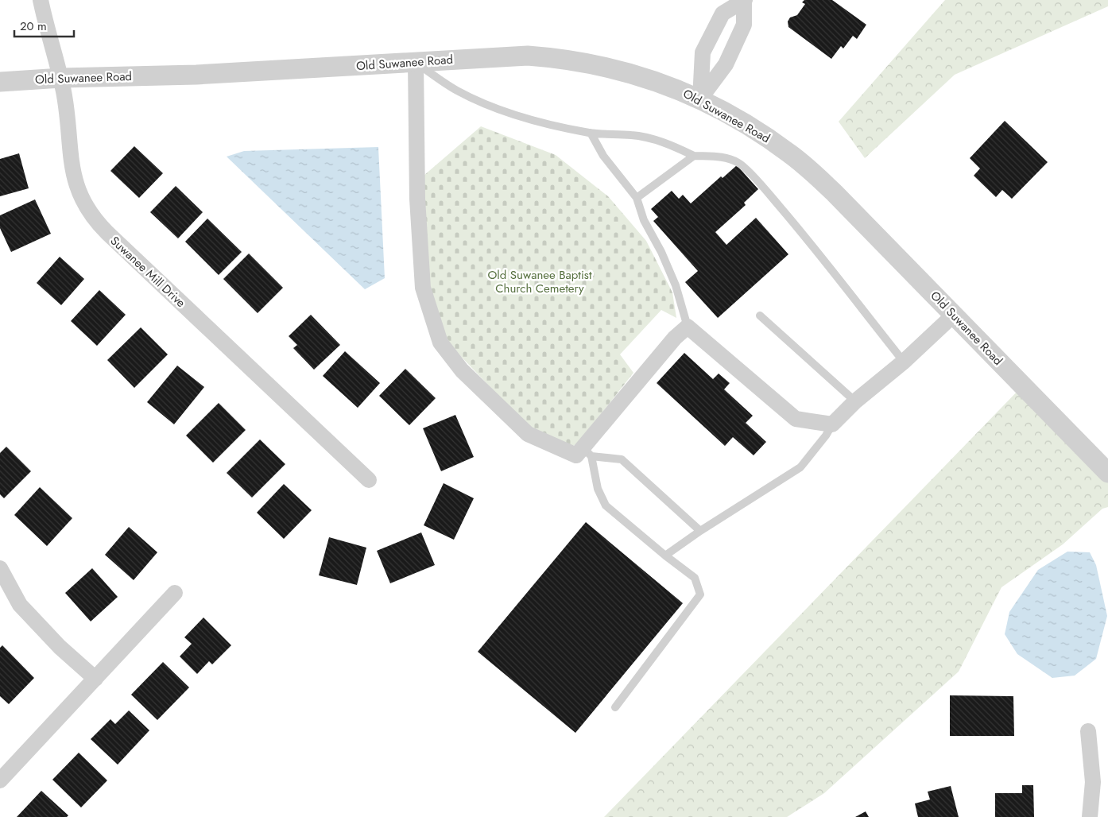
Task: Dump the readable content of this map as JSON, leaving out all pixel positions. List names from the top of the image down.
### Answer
{
  "streets": {
    "street": ["Old Suwanee Road", "Suwanee Mill Drive"]
  },
  "crossings": [
    ["Old Suwanee Road", "Suwanee Mill Drive"]
  ],
  "parks": ["Old Suwanee Baptist Church Cemetery"],
  "scale_bar": "20 m"
}
